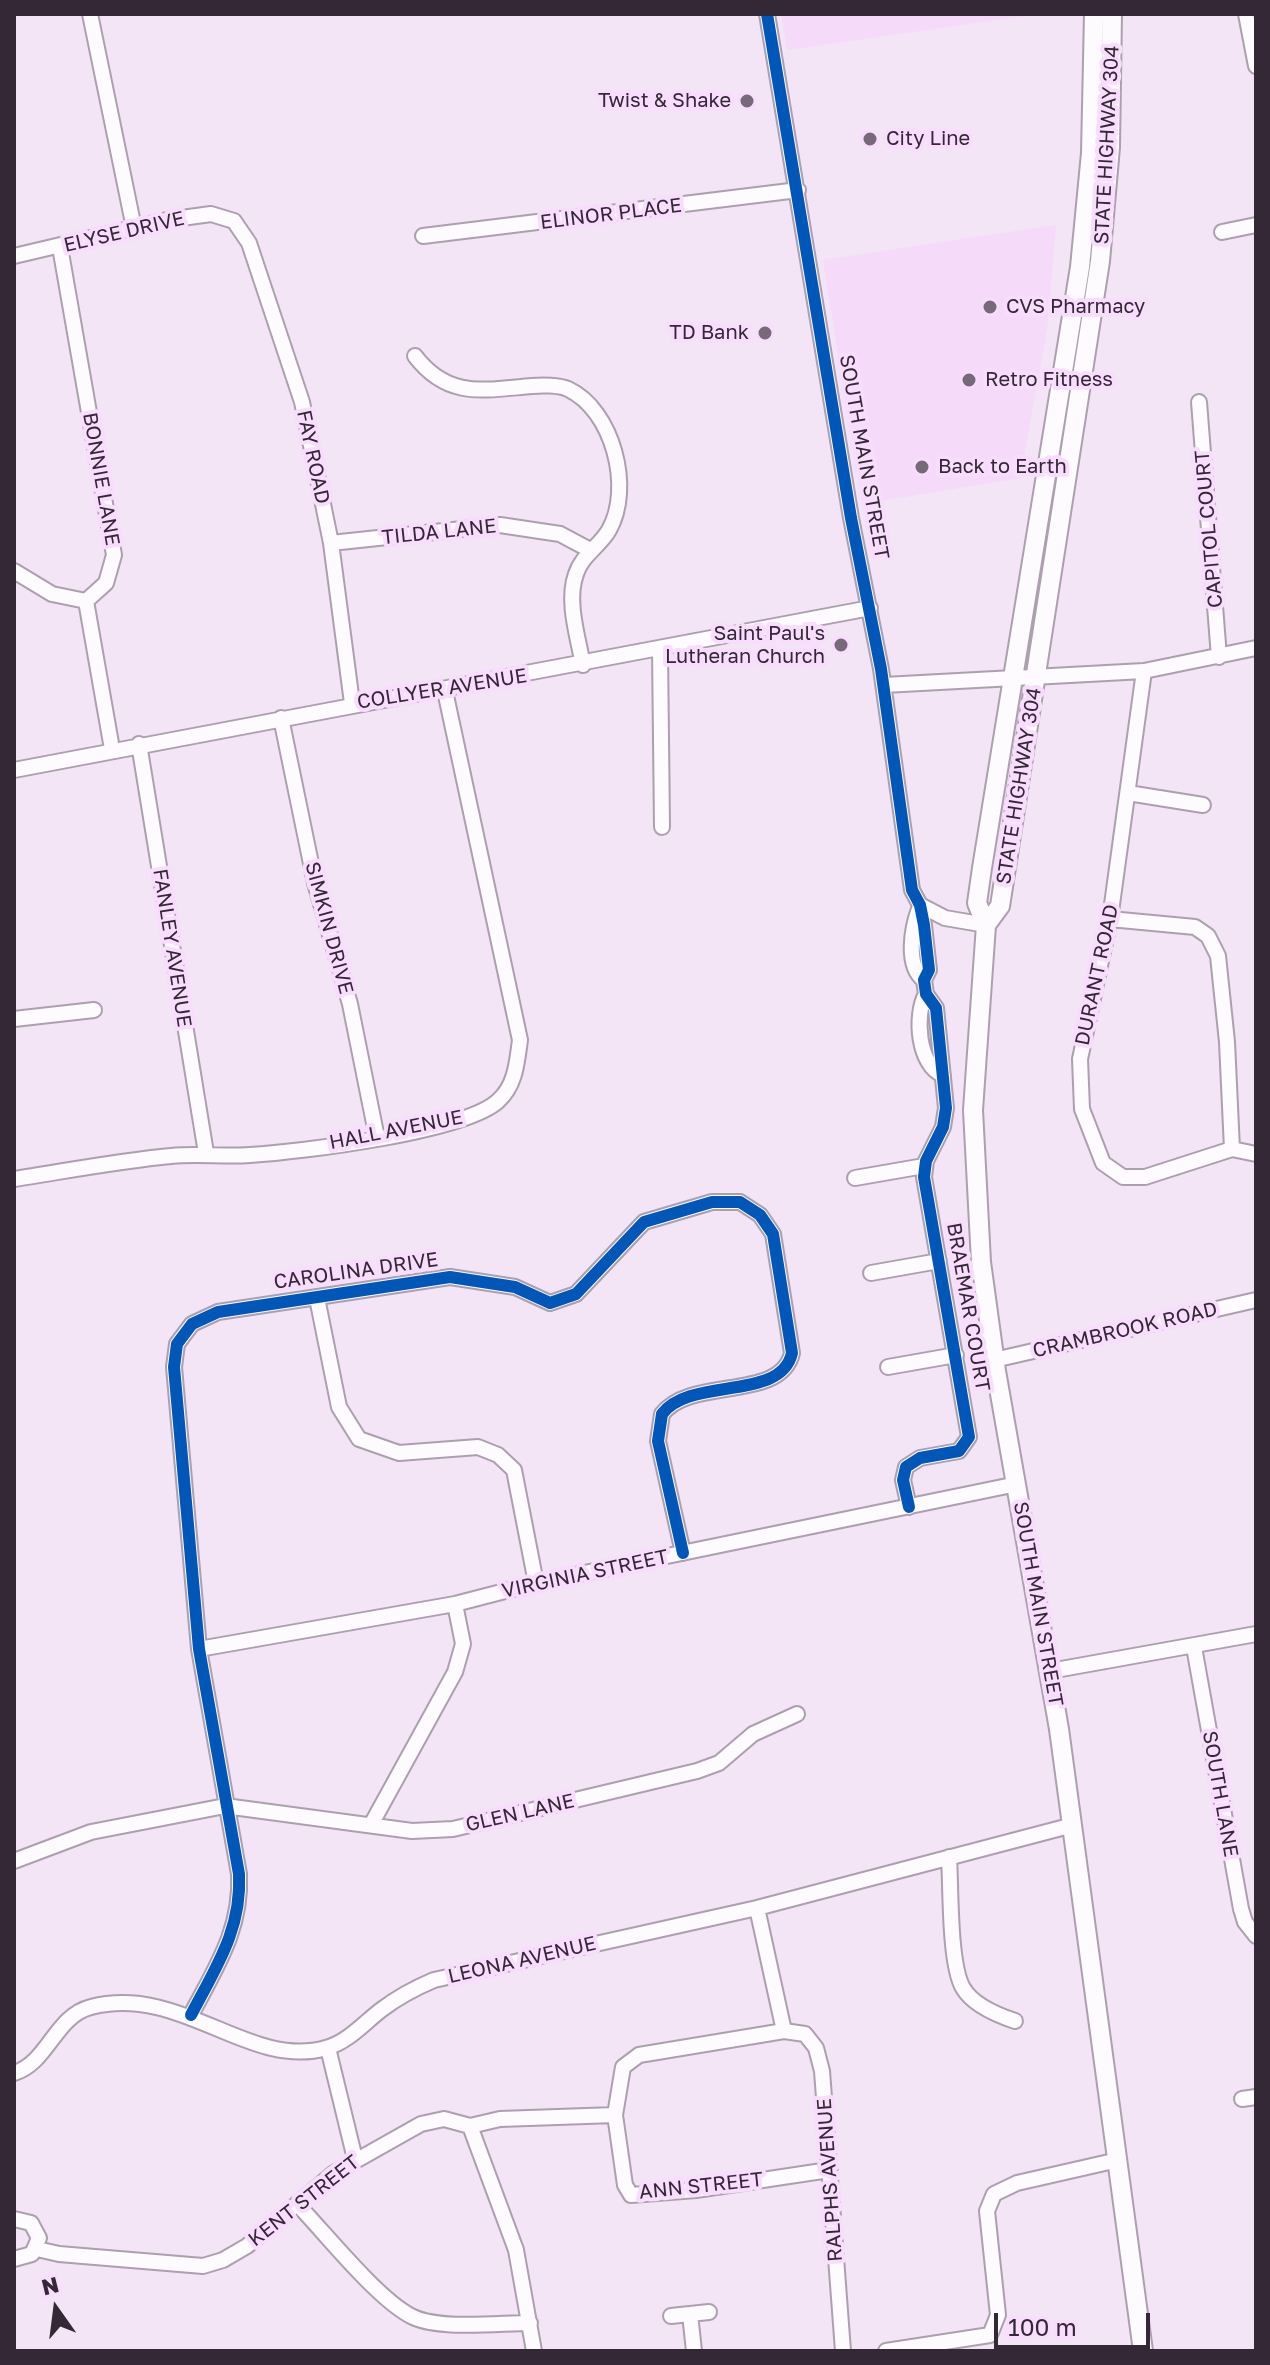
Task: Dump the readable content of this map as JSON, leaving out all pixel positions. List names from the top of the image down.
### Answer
{
  "streets": {
    "main road": ["STATE HIGHWAY 304", "SOUTH MAIN STREET"],
    "street": [
      "ELINOR PLACE",
      "ELYSE DRIVE",
      "FAY ROAD",
      "BONNIE LANE",
      "CAPITOL COURT",
      "TILDA LANE",
      "COLLYER AVENUE",
      "SIMKIN DRIVE",
      "FANLEY AVENUE",
      "DURANT ROAD",
      "HALL AVENUE",
      "CAROLINA DRIVE",
      "BRAEMAR COURT",
      "CRAMBROOK ROAD",
      "VIRGINIA STREET",
      "SOUTH LANE",
      "GLEN LANE",
      "LEONA AVENUE",
      "RALPHS AVENUE",
      "ANN STREET",
      "KENT STREET"
    ]
  },
  "crossings": [
    ["STATE HIGHWAY 304", "SOUTH MAIN STREET"],
    ["ELINOR PLACE", "SOUTH MAIN STREET"],
    ["ELYSE DRIVE", "FAY ROAD"],
    ["ELYSE DRIVE", "BONNIE LANE"],
    ["FAY ROAD", "TILDA LANE"],
    ["FAY ROAD", "COLLYER AVENUE"],
    ["SOUTH MAIN STREET", "COLLYER AVENUE"],
    ["SOUTH MAIN STREET", "BRAEMAR COURT"],
    ["SOUTH MAIN STREET", "CRAMBROOK ROAD"],
    ["SOUTH MAIN STREET", "VIRGINIA STREET"],
    ["SOUTH MAIN STREET", "LEONA AVENUE"],
    ["COLLYER AVENUE", "SIMKIN DRIVE"],
    ["COLLYER AVENUE", "FANLEY AVENUE"],
    ["COLLYER AVENUE", "HALL AVENUE"],
    ["SIMKIN DRIVE", "HALL AVENUE"],
    ["FANLEY AVENUE", "HALL AVENUE"],
    ["CAROLINA DRIVE", "VIRGINIA STREET"],
    ["CAROLINA DRIVE", "GLEN LANE"],
    ["BRAEMAR COURT", "VIRGINIA STREET"],
    ["RALPHS AVENUE", "ANN STREET"],
    ["ANN STREET", "KENT STREET"]
  ],
  "places": [
    "Twist & Shake",
    "City Line",
    "CVS Pharmacy",
    "TD Bank",
    "Retro Fitness",
    "Back to Earth",
    "Saint Paul's Lutheran Church"
  ],
  "scale_bar": "100 m",
  "north": "top"
}
